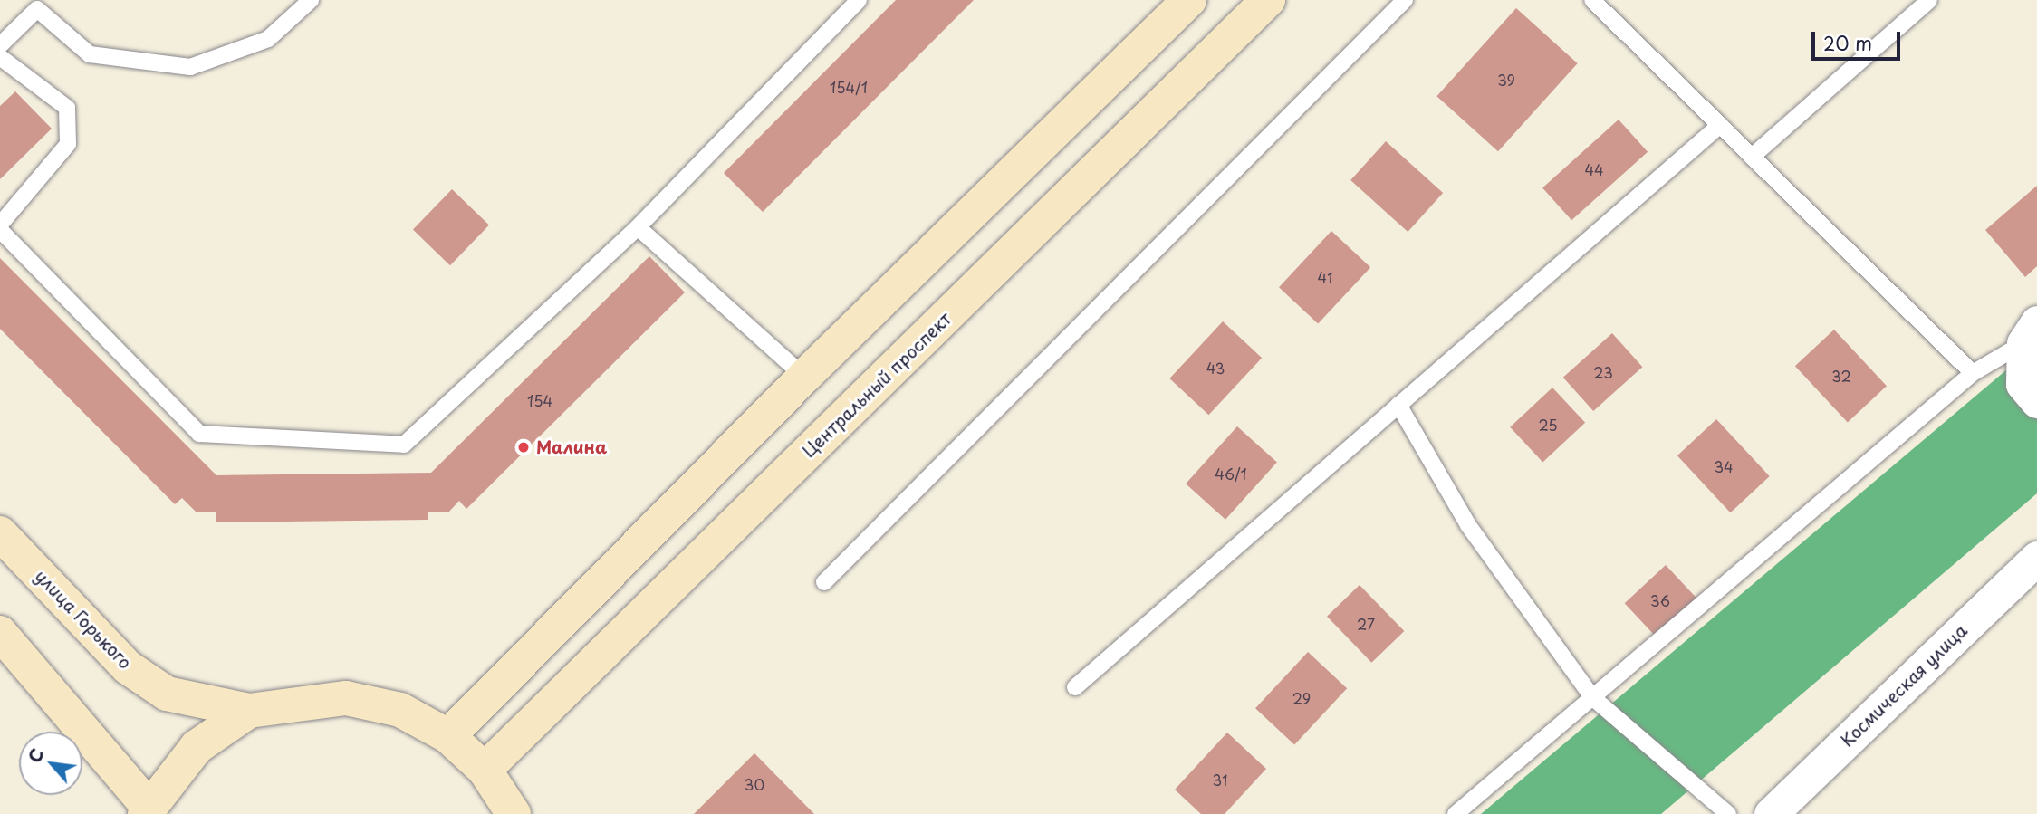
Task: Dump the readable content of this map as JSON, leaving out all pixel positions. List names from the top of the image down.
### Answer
{
  "streets": {
    "street": ["Центральный проспект", "улица Горького", "Космическая улица"]
  },
  "places": ["Малина"],
  "house_numbers": [
    "39",
    "154/1",
    "44",
    "41",
    "43",
    "23",
    "32",
    "154",
    "25",
    "34",
    "46/1",
    "36",
    "27",
    "29",
    "31",
    "30"
  ],
  "scale_bar": "20 m",
  "north": "top left"
}
